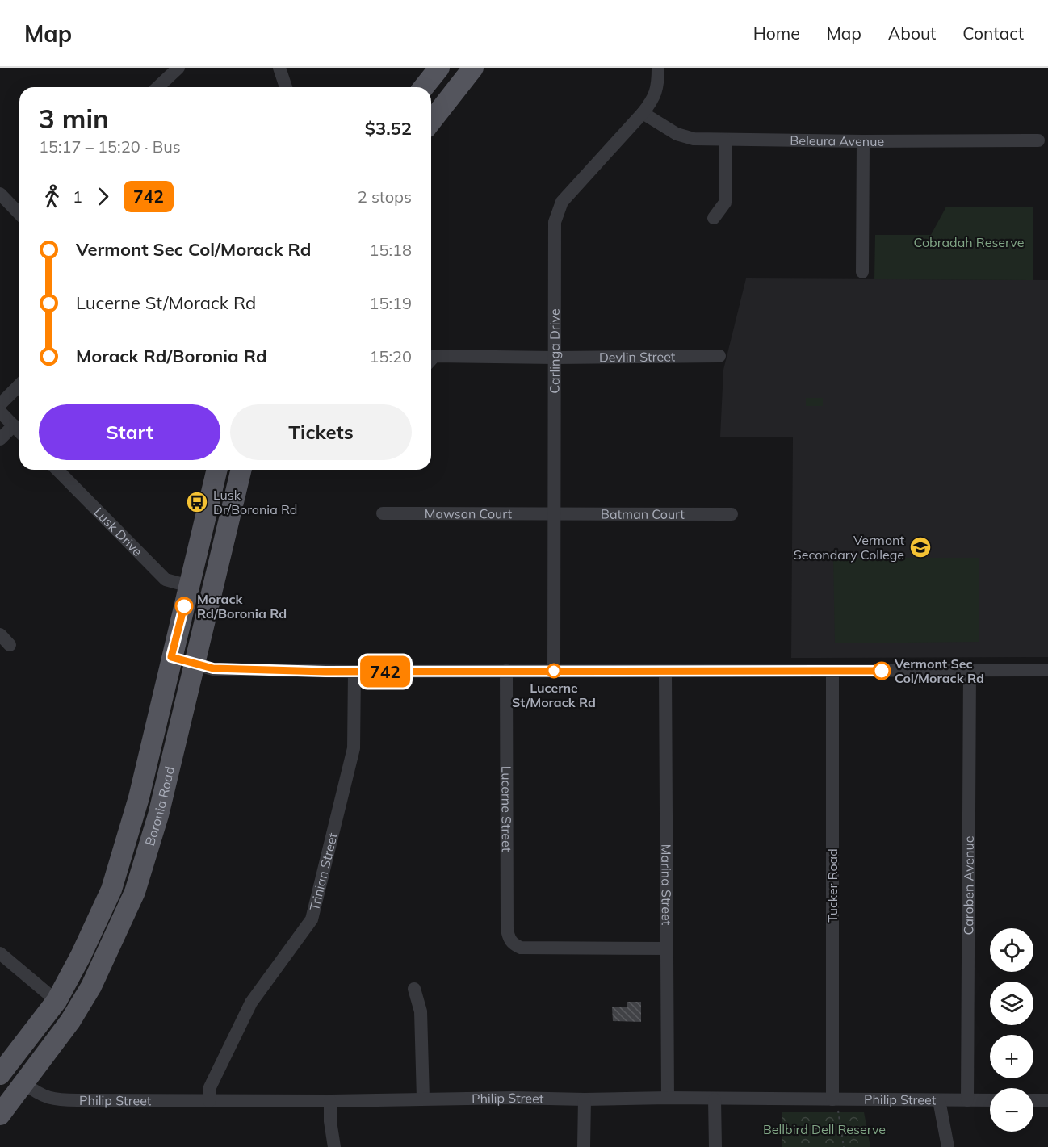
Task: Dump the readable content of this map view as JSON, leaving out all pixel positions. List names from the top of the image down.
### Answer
{
  "streets": {
    "main road": ["Boronia Road"],
    "street": [
      "Beleura Avenue",
      "Carlinga Drive",
      "Devlin Street",
      "Mawson Court",
      "Batman Court",
      "Lusk Drive",
      "Lucerne Street",
      "Trinian Street",
      "Marina Street",
      "Tucker Road",
      "Caroben Avenue",
      "Philip Street"
    ]
  },
  "crossings": [
    ["Beleura Avenue", "Carlinga Drive"],
    ["Carlinga Drive", "Devlin Street"],
    ["Carlinga Drive", "Mawson Court"],
    ["Carlinga Drive", "Batman Court"],
    ["Mawson Court", "Batman Court"],
    ["Lusk Drive", "Boronia Road"],
    ["Boronia Road", "Philip Street"],
    ["Lucerne Street", "Marina Street"],
    ["Trinian Street", "Philip Street"],
    ["Marina Street", "Philip Street"],
    ["Tucker Road", "Philip Street"],
    ["Caroben Avenue", "Philip Street"]
  ],
  "parks": ["Cobradah Reserve", "Bellbird Dell Reserve"],
  "places": {
    "bus stop": ["Lusk Dr/Boronia Rd"],
    "school or university": ["Vermont Secondary College"],
    "other": ["Morack Rd/Boronia Rd", "Lucerne St/Morack Rd", "Vermont Sec Col/Morack Rd"]
  },
  "lines": ["bus line 742"],
  "page": {
    "header": "Map",
    "nav": [
      "Home",
      "Map",
      "About",
      "Contact"
    ],
    "on_map": "742",
    "heading": ["3 min", "15:17 – 15:20 · Bus", "$3.52"],
    "legs": ["1", "742", "2 stops"],
    "list": [
      {
        "name": "Vermont Sec Col/Morack Rd",
        "value": "15:18"
      },
      {
        "name": "Lucerne St/Morack Rd",
        "value": "15:19"
      },
      {
        "name": "Morack Rd/Boronia Rd",
        "value": "15:20"
      }
    ],
    "buttons": ["Start", "Tickets"],
    "map_buttons": ["+", "−"]
  }
}
